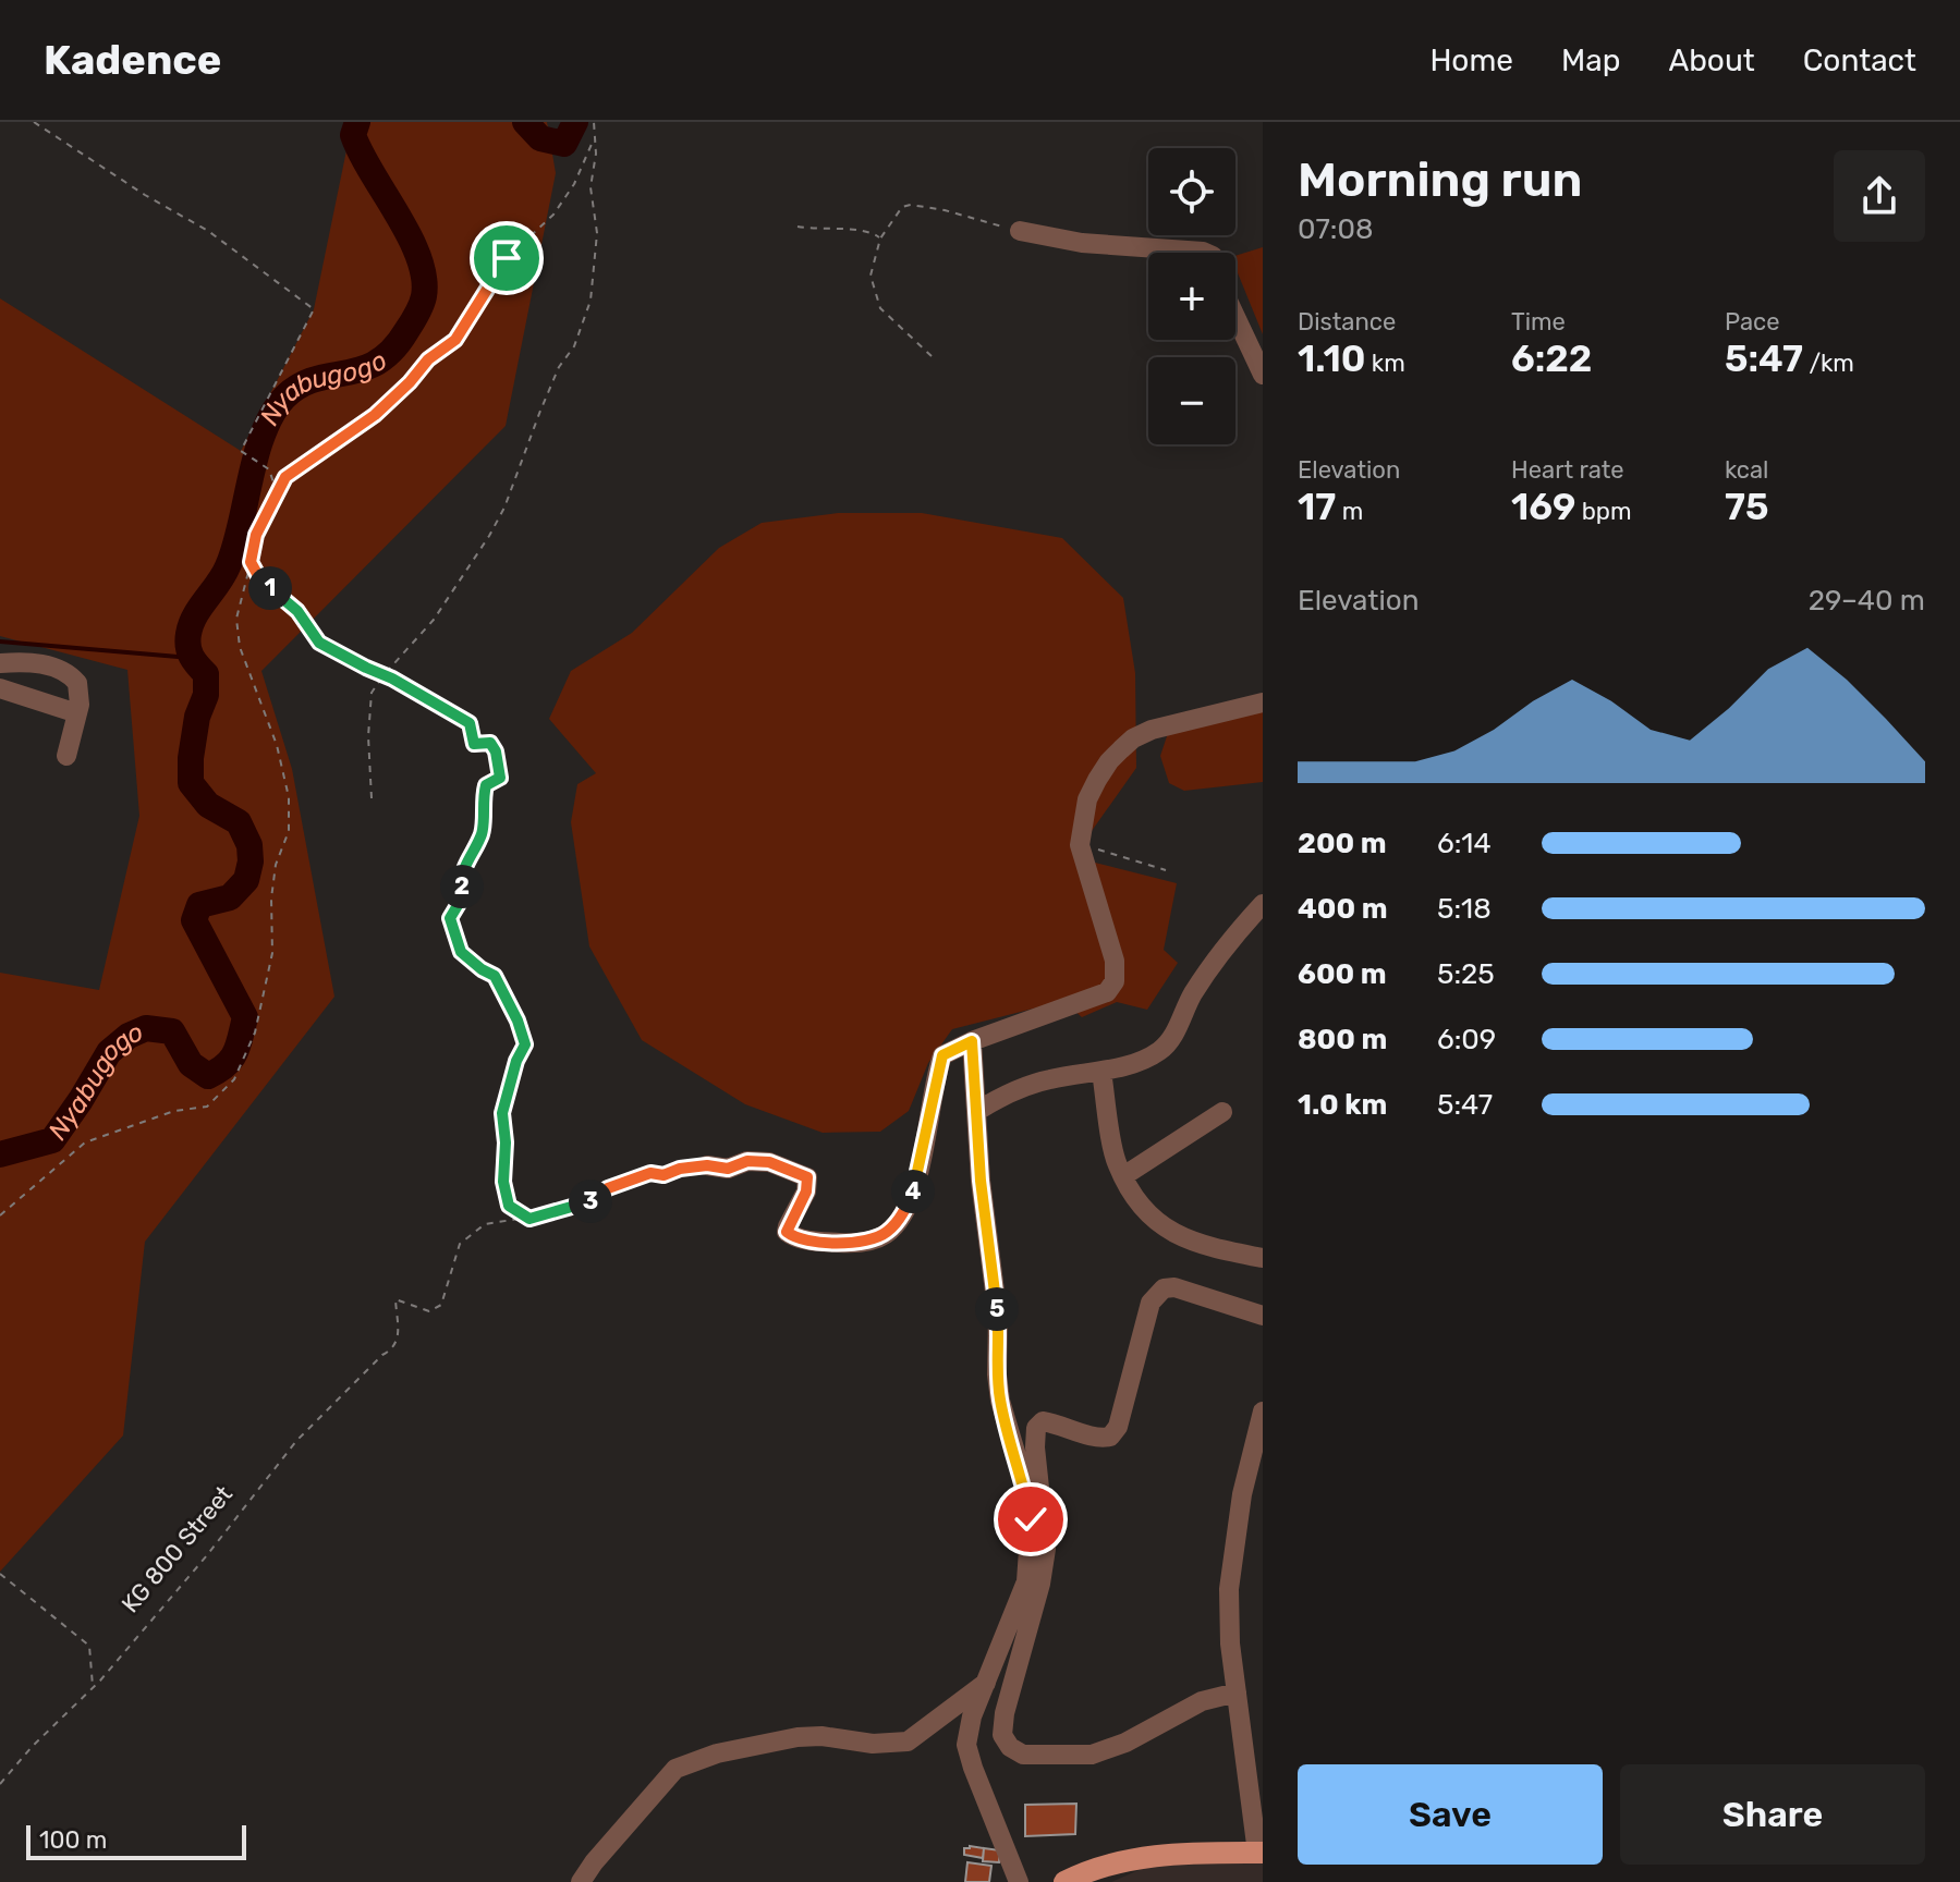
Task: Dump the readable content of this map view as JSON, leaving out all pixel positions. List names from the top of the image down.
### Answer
{
  "streets": {
    "path": ["KG 800 Street"]
  },
  "water": ["Nyabugogo"],
  "scale_bar": "100 m",
  "page": {
    "header": "Kadence",
    "nav": [
      "Home",
      "Map",
      "About",
      "Contact"
    ],
    "heading": ["Morning run", "07:08"],
    "map_buttons": ["+", "−"],
    "stats": [
      ["Distance", "1.10 km"],
      ["Time", "6:22"],
      ["Pace", "5:47 /km"],
      ["Elevation", "17 m"],
      ["Heart rate", "169 bpm"],
      ["kcal", "75"]
    ],
    "pins": [
      "1",
      "2",
      "4",
      "3",
      "5"
    ],
    "chart": ["Elevation", "29–40 m"],
    "list": [
      {
        "name": "200 m",
        "note": "6:14"
      },
      {
        "name": "400 m",
        "note": "5:18"
      },
      {
        "name": "600 m",
        "note": "5:25"
      },
      {
        "name": "800 m",
        "note": "6:09"
      },
      {
        "name": "1.0 km",
        "note": "5:47"
      }
    ],
    "buttons": ["Save", "Share"],
    "scale": "100 m"
  }
}
